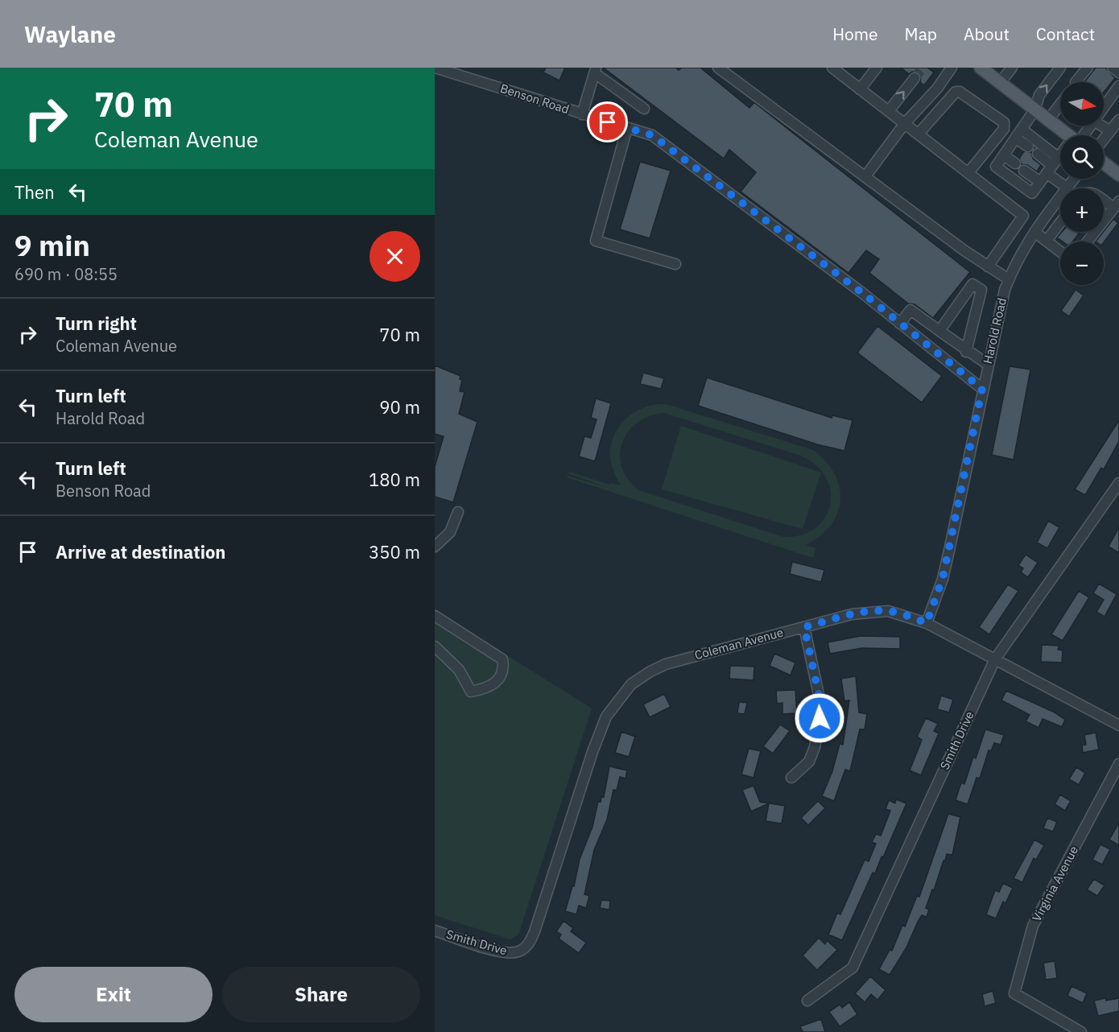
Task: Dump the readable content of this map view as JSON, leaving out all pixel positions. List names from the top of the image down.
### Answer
{
  "streets": {
    "street": [
      "Benson Road",
      "Harold Road",
      "Coleman Avenue",
      "Smith Drive",
      "Virginia Avenue"
    ]
  },
  "crossings": [
    ["Benson Road", "Harold Road"],
    ["Harold Road", "Coleman Avenue"],
    ["Coleman Avenue", "Smith Drive"]
  ],
  "north": "right",
  "page": {
    "header": "Waylane",
    "nav": [
      "Home",
      "Map",
      "About",
      "Contact"
    ],
    "turn": ["70 m", "Coleman Avenue"],
    "map_buttons": ["+", "−"],
    "then": "Then",
    "heading": ["9 min", "690 m · 08:55"],
    "list": [
      {
        "name": "Turn right",
        "note": "Coleman Avenue",
        "value": "70 m"
      },
      {
        "name": "Turn left",
        "note": "Harold Road",
        "value": "90 m"
      },
      {
        "name": "Turn left",
        "note": "Benson Road",
        "value": "180 m"
      },
      {
        "name": "Arrive at destination",
        "value": "350 m"
      }
    ],
    "buttons": ["Exit", "Share"]
  }
}
